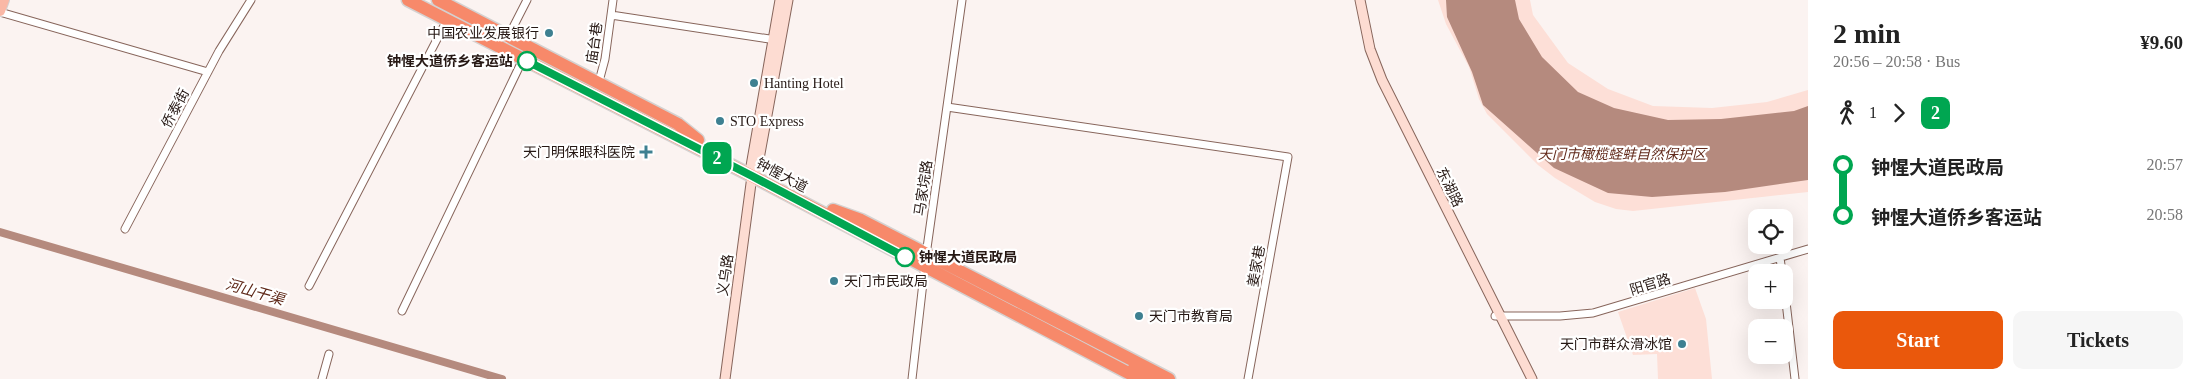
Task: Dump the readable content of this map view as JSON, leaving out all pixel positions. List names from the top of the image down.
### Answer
{
  "streets": {
    "highway": ["钟惺大道"],
    "main road": ["东湖路", "义乌路"],
    "street": [
      "庙台巷",
      "侨泰街",
      "马家垸路",
      "姜家巷",
      "阳官路"
    ]
  },
  "crossings": [
    ["庙台巷", "钟惺大道"],
    ["钟惺大道", "马家垸路"],
    ["钟惺大道", "义乌路"],
    ["东湖路", "阳官路"],
    ["马家垸路", "姜家巷"]
  ],
  "water": ["河山干渠"],
  "parks": ["天门市橄榄蛏蚌自然保护区"],
  "places": {
    "other": [
      "中国农业发展银行",
      "钟惺大道侨乡客运站",
      "Hanting Hotel",
      "STO Express",
      "钟惺大道民政局",
      "天门市民政局",
      "天门市教育局",
      "天门市群众滑冰馆"
    ],
    "health": ["天门明保眼科医院"]
  },
  "lines": ["bus line 2"],
  "page": {
    "on_map": "2",
    "heading": ["2 min", "20:56 – 20:58 · Bus", "¥9.60"],
    "legs": ["1", "2"],
    "list": [
      {
        "name": "钟惺大道民政局",
        "value": "20:57"
      },
      {
        "name": "钟惺大道侨乡客运站",
        "value": "20:58"
      }
    ],
    "map_buttons": ["+", "−"],
    "buttons": ["Start", "Tickets"]
  }
}
